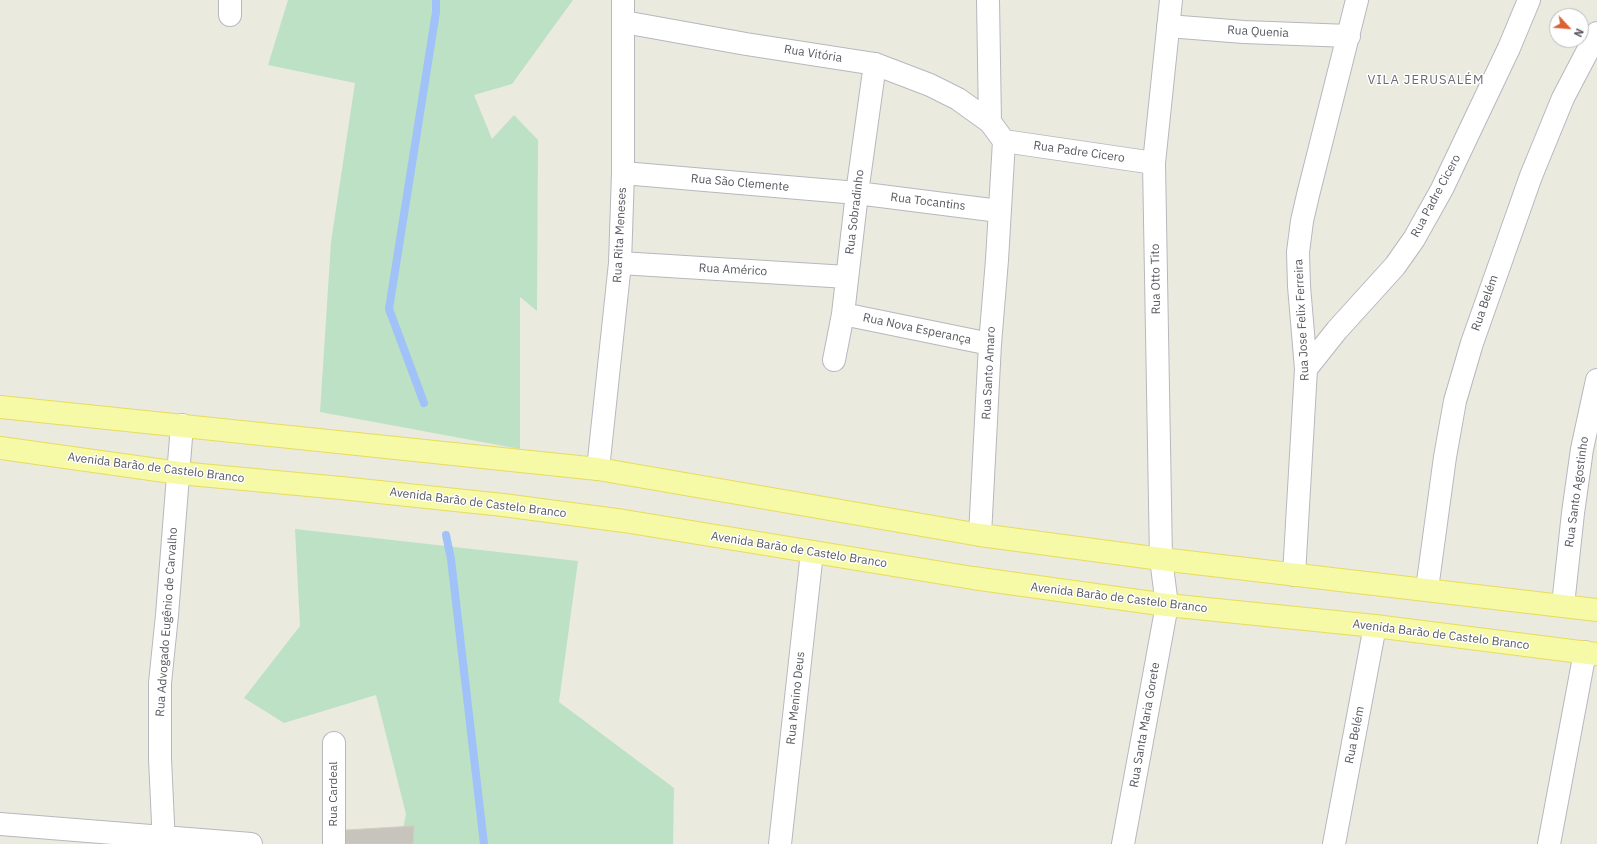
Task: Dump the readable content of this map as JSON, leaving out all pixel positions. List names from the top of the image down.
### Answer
{
  "streets": {
    "main road": ["Avenida Barão de Castelo Branco"],
    "street": [
      "Rua Quenia",
      "Rua Vitória",
      "Rua Padre Cicero",
      "Rua São Clemente",
      "Rua Tocantins",
      "Rua Sobradinho",
      "Rua Rita Meneses",
      "Rua Américo",
      "Rua Otto Tito",
      "Rua Belém",
      "Rua Jose Felix Ferreira",
      "Rua Nova Esperança",
      "Rua Santo Amaro",
      "Rua Santo Agostinho",
      "Rua Advogado Eugênio de Carvalho",
      "Rua Menino Deus",
      "Rua Santa Maria Gorete",
      "Rua Cardeal"
    ]
  },
  "crossings": [
    ["Rua Quenia", "Rua Otto Tito"],
    ["Rua Quenia", "Rua Jose Felix Ferreira"],
    ["Rua Vitória", "Rua Padre Cicero"],
    ["Rua Vitória", "Rua Sobradinho"],
    ["Rua Vitória", "Rua Rita Meneses"],
    ["Rua Vitória", "Rua Santo Amaro"],
    ["Rua Padre Cicero", "Rua Otto Tito"],
    ["Rua Padre Cicero", "Rua Jose Felix Ferreira"],
    ["Rua Padre Cicero", "Rua Santo Amaro"],
    ["Rua São Clemente", "Rua Tocantins"],
    ["Rua São Clemente", "Rua Sobradinho"],
    ["Rua São Clemente", "Rua Rita Meneses"],
    ["Rua Tocantins", "Rua Sobradinho"],
    ["Rua Tocantins", "Rua Santo Amaro"],
    ["Rua Sobradinho", "Rua Américo"],
    ["Rua Sobradinho", "Rua Nova Esperança"],
    ["Rua Rita Meneses", "Rua Américo"],
    ["Rua Otto Tito", "Avenida Barão de Castelo Branco"],
    ["Rua Otto Tito", "Rua Santa Maria Gorete"],
    ["Rua Belém", "Avenida Barão de Castelo Branco"],
    ["Rua Nova Esperança", "Rua Santo Amaro"],
    ["Avenida Barão de Castelo Branco", "Rua Advogado Eugênio de Carvalho"],
    ["Avenida Barão de Castelo Branco", "Rua Menino Deus"],
    ["Avenida Barão de Castelo Branco", "Rua Santa Maria Gorete"]
  ],
  "districts": ["VILA JERUSALÉM"],
  "north": "bottom right"
}
